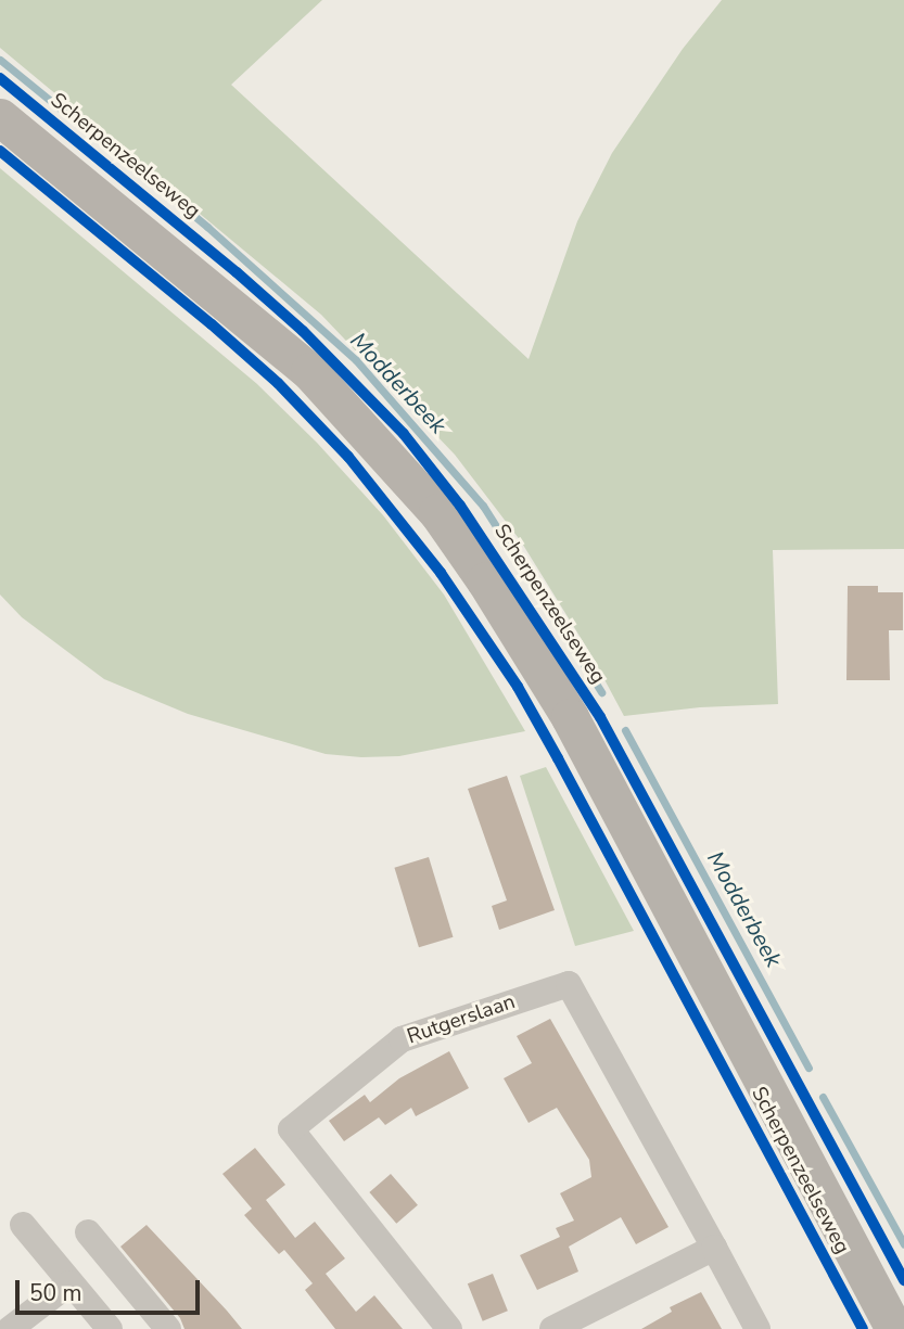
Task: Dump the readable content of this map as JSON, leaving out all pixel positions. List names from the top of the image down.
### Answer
{
  "streets": {
    "main road": ["Scherpenzeelseweg"],
    "street": ["Rutgerslaan"]
  },
  "water": ["Modderbeek"],
  "scale_bar": "50 m"
}
